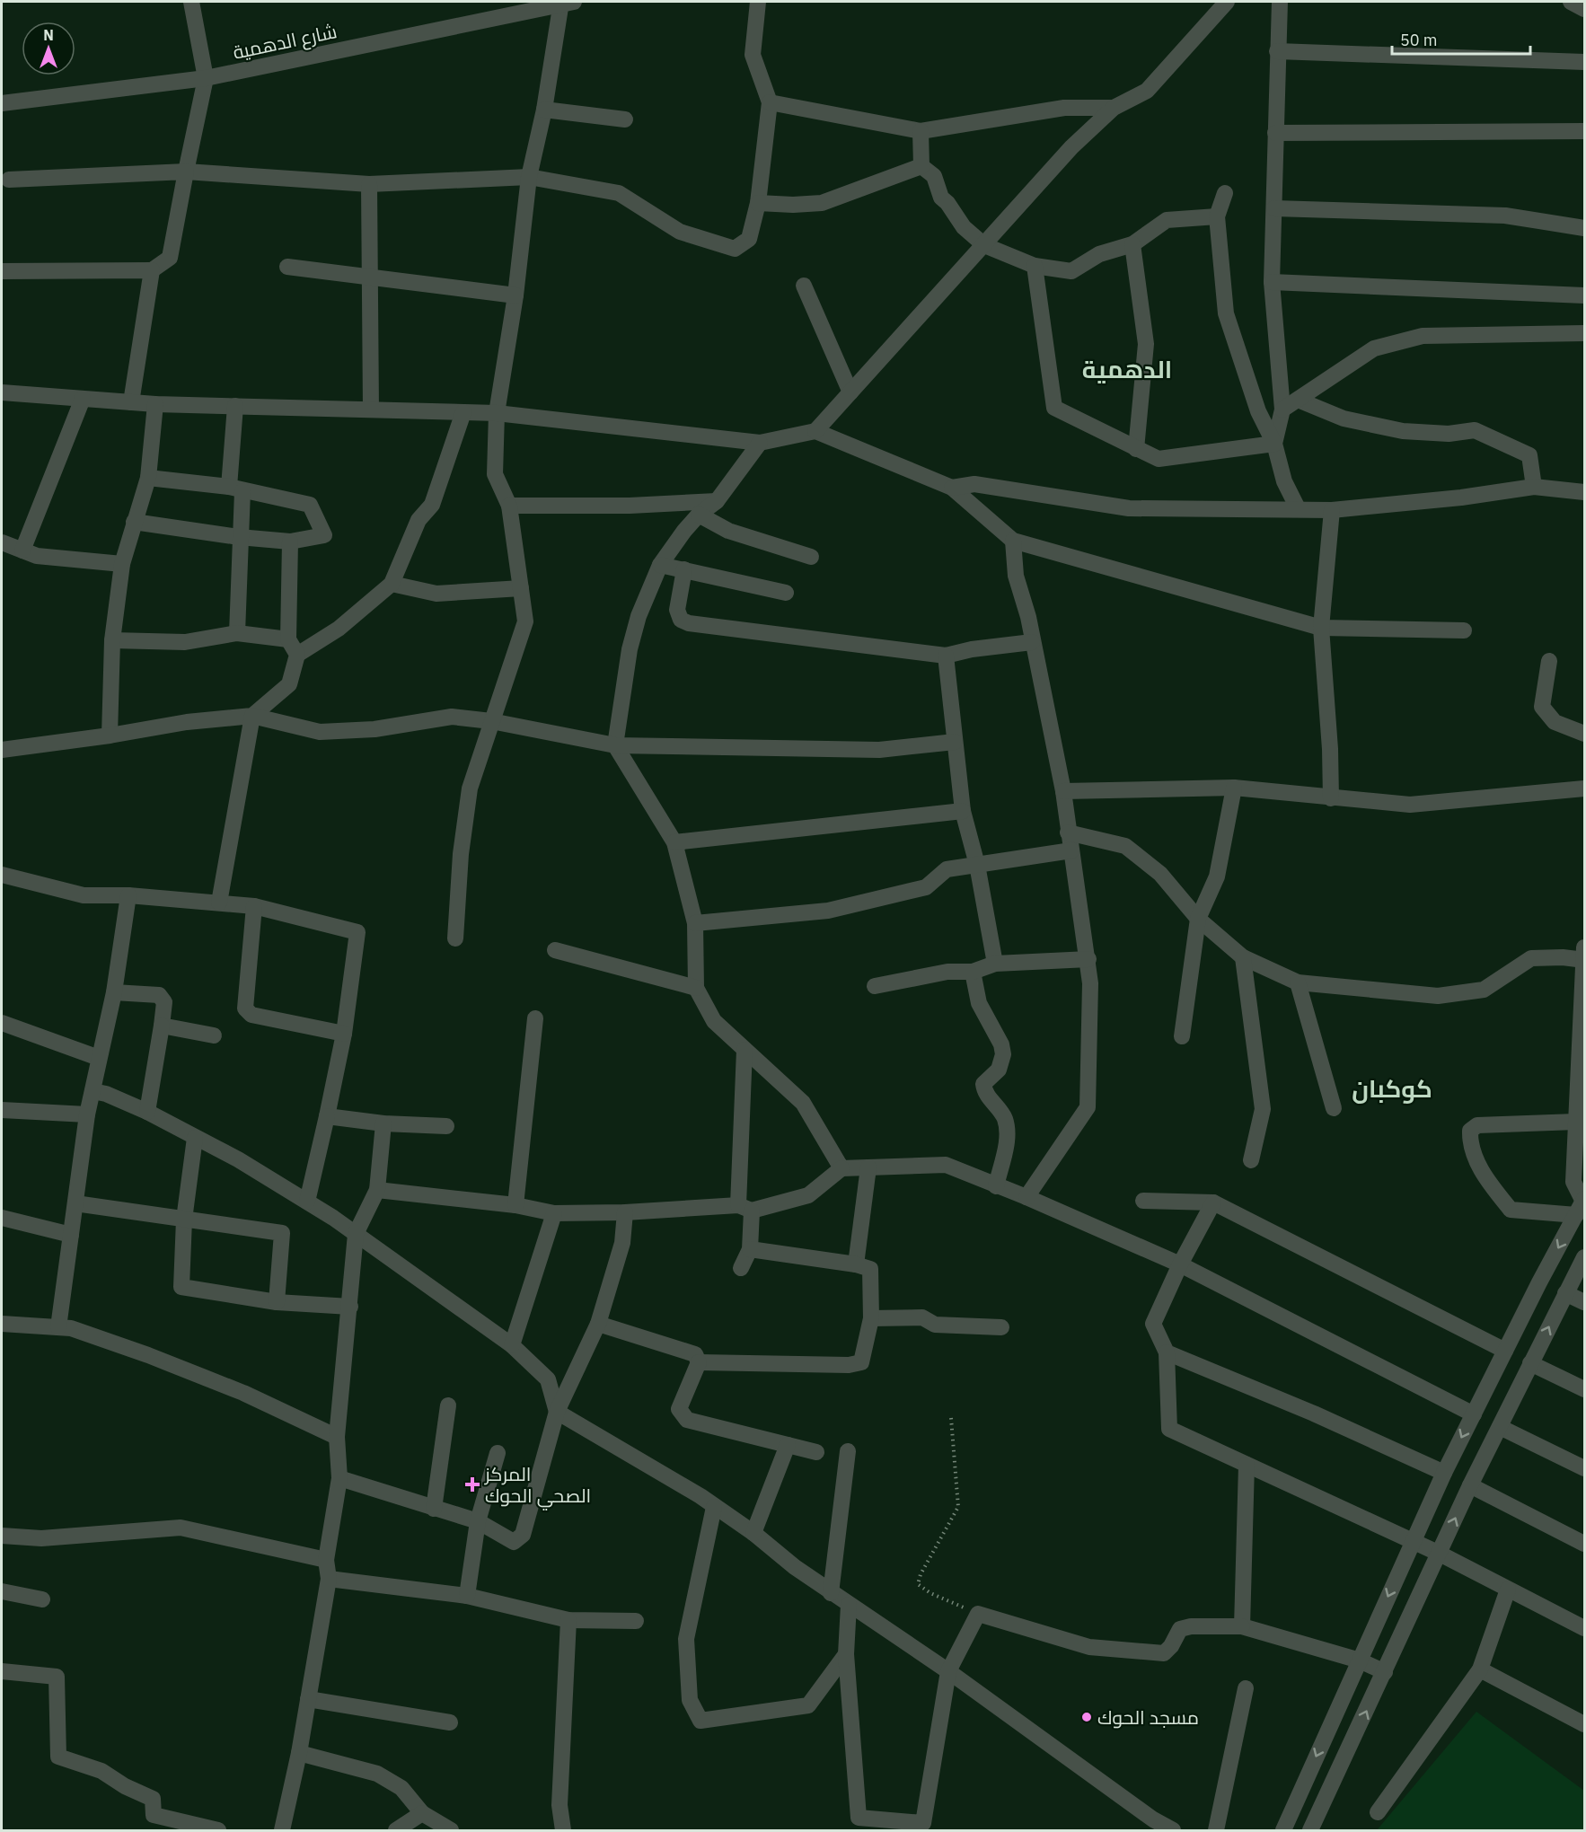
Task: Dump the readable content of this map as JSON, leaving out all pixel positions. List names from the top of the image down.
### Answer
{
  "streets": {
    "street": ["شارع الدهمية"]
  },
  "districts": ["الدهمية", "كوكبان"],
  "places": {
    "health": ["المركز الصحي الحوك"],
    "other": ["مسجد الحوك"]
  },
  "scale_bar": "50 m",
  "north": "top"
}
